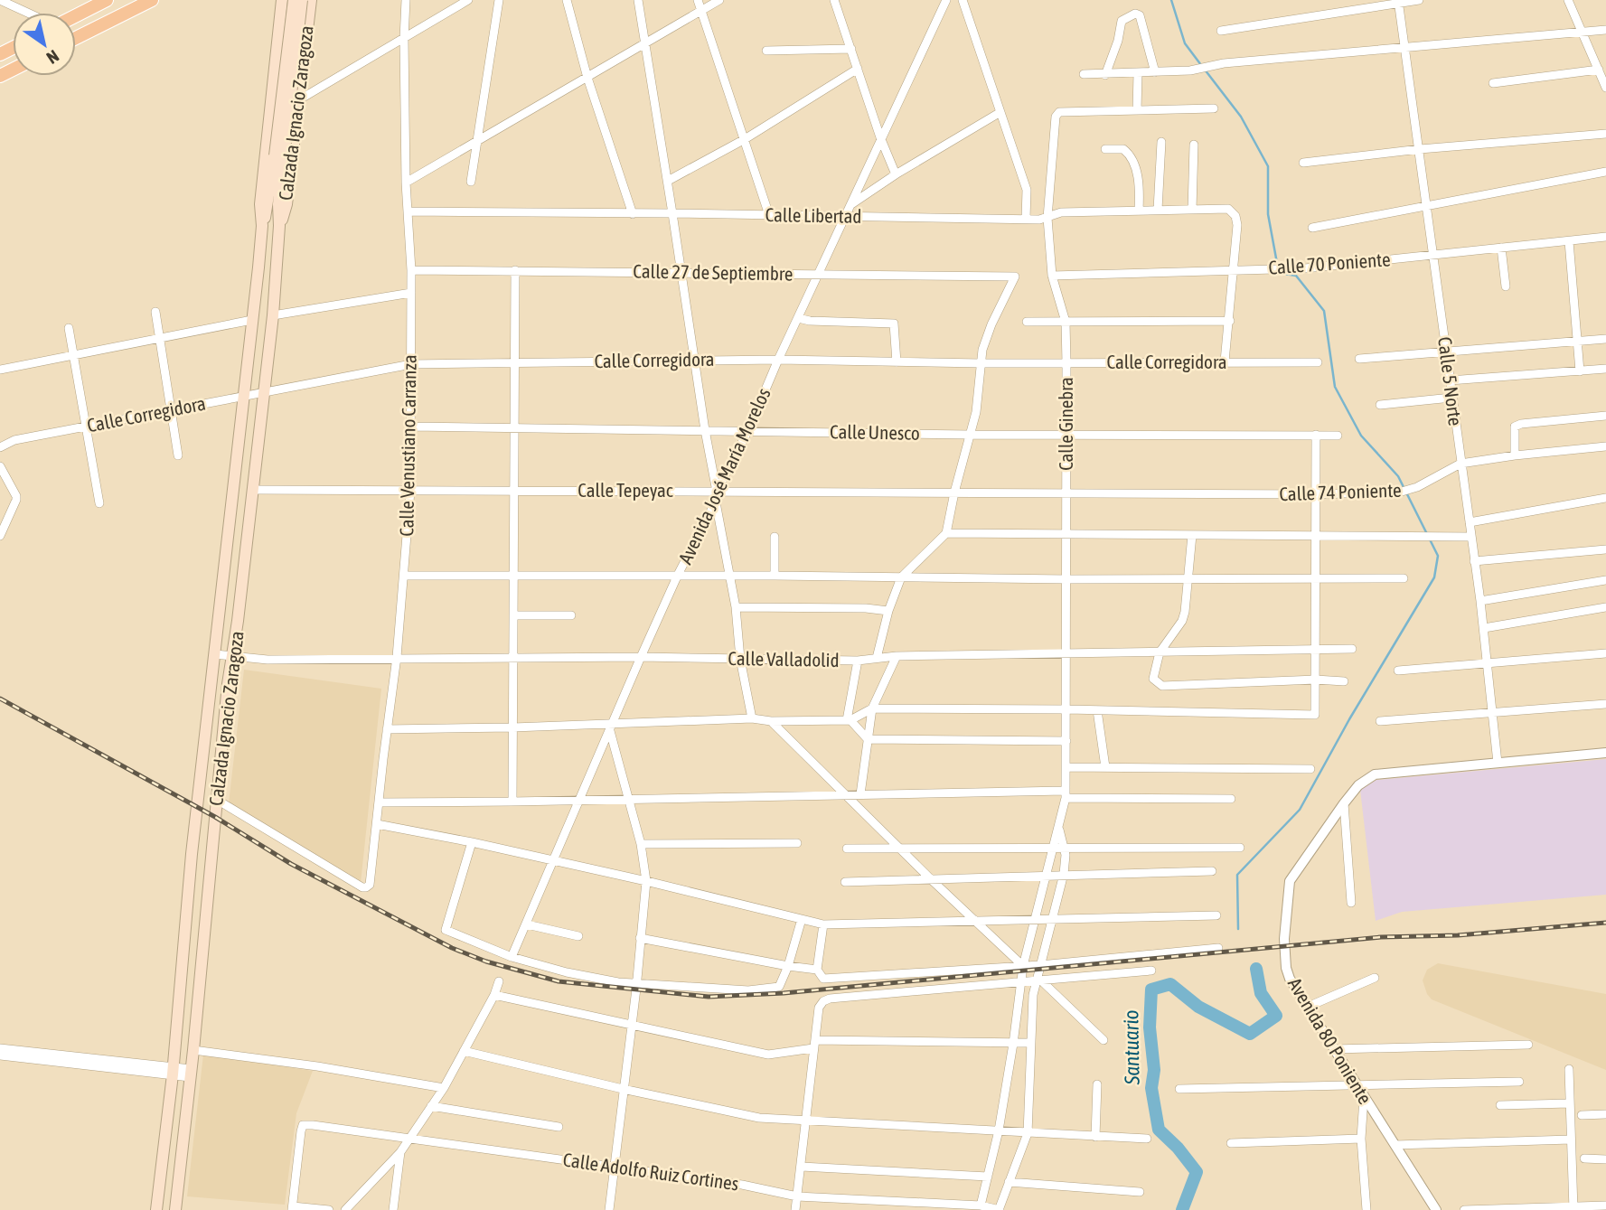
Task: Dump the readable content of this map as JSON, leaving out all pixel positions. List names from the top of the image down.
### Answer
{
  "streets": {
    "main road": ["Calzada Ignacio Zaragoza"],
    "street": [
      "Calle Libertad",
      "Calle 70 Poniente",
      "Calle 27 de Septiembre",
      "Calle Corregidora",
      "Calle 5 Norte",
      "Calle Ginebra",
      "Calle Unesco",
      "Calle Venustiano Carranza",
      "Avenida José María Morelos",
      "Calle Tepeyac",
      "Calle 74 Poniente",
      "Calle Valladolid",
      "Avenida 80 Poniente",
      "Calle Adolfo Ruiz Cortines"
    ]
  },
  "crossings": [
    ["Calzada Ignacio Zaragoza", "Calle Corregidora"],
    ["Calzada Ignacio Zaragoza", "Calle Venustiano Carranza"],
    ["Calzada Ignacio Zaragoza", "Calle Tepeyac"],
    ["Calzada Ignacio Zaragoza", "Calle Valladolid"],
    ["Calle Libertad", "Calle 70 Poniente"],
    ["Calle Libertad", "Calle Ginebra"],
    ["Calle Libertad", "Calle Venustiano Carranza"],
    ["Calle Libertad", "Avenida José María Morelos"],
    ["Calle 70 Poniente", "Calle 5 Norte"],
    ["Calle 70 Poniente", "Calle Ginebra"],
    ["Calle 27 de Septiembre", "Calle Corregidora"],
    ["Calle 27 de Septiembre", "Calle Venustiano Carranza"],
    ["Calle 27 de Septiembre", "Avenida José María Morelos"],
    ["Calle Corregidora", "Calle Ginebra"],
    ["Calle Corregidora", "Calle Venustiano Carranza"],
    ["Calle Corregidora", "Avenida José María Morelos"],
    ["Calle 5 Norte", "Calle 74 Poniente"],
    ["Calle 5 Norte", "Avenida 80 Poniente"],
    ["Calle Ginebra", "Calle Unesco"],
    ["Calle Ginebra", "Calle 74 Poniente"],
    ["Calle Ginebra", "Calle Valladolid"],
    ["Calle Ginebra", "Calle Adolfo Ruiz Cortines"],
    ["Calle Unesco", "Calle Venustiano Carranza"],
    ["Calle Unesco", "Avenida José María Morelos"],
    ["Calle Venustiano Carranza", "Calle Tepeyac"],
    ["Calle Venustiano Carranza", "Calle Valladolid"],
    ["Avenida José María Morelos", "Calle Tepeyac"],
    ["Avenida José María Morelos", "Calle Valladolid"],
    ["Calle Tepeyac", "Calle 74 Poniente"]
  ],
  "water": ["Santuario"],
  "north": "bottom right"
}
